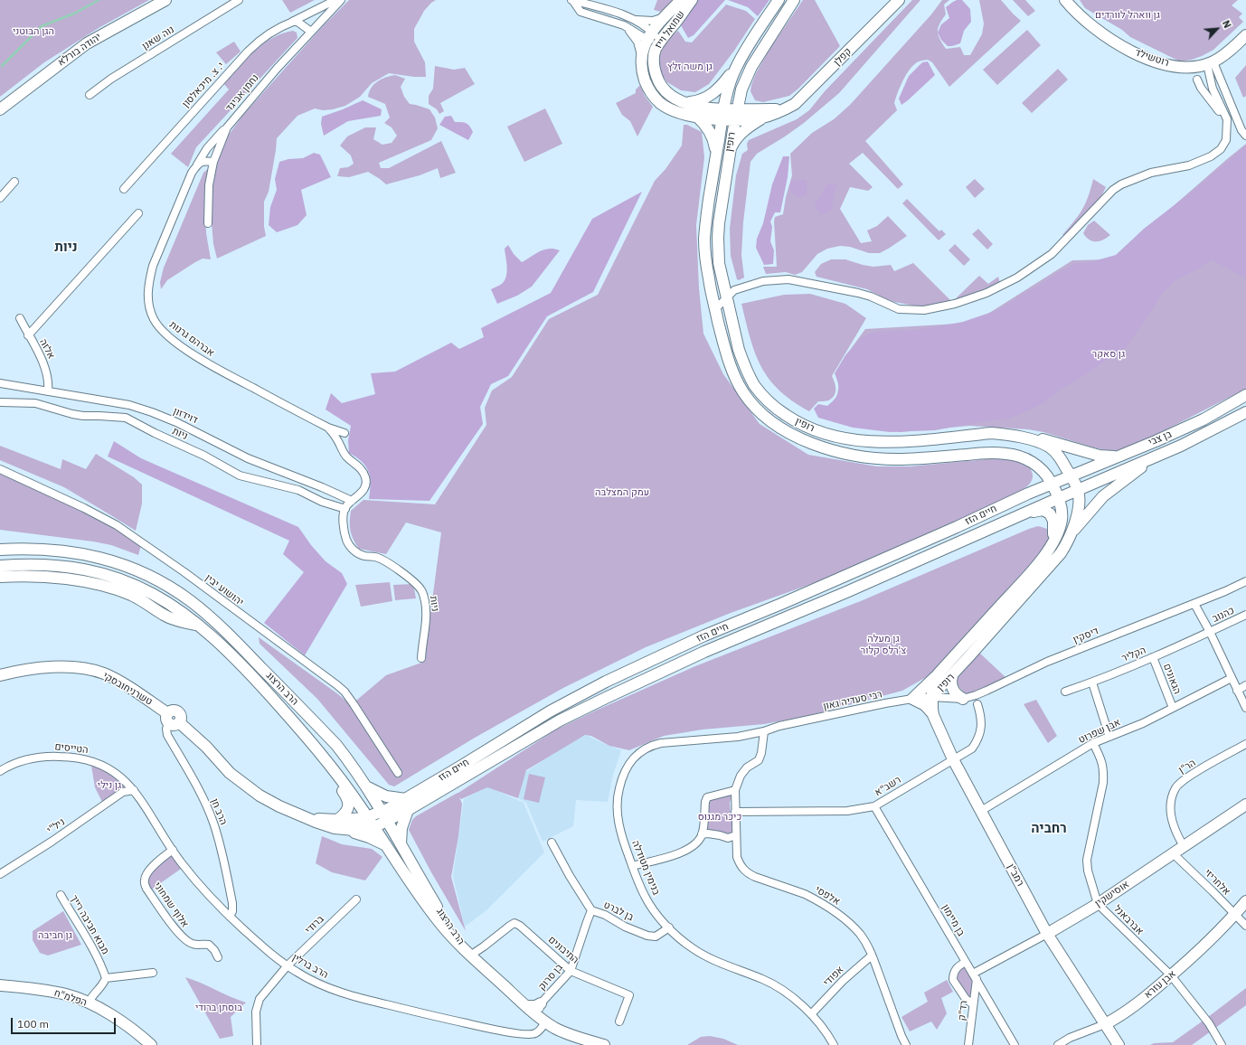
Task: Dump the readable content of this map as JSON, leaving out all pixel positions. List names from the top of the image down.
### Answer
{
  "streets": {
    "street": [
      "שמואל וייז",
      "נוה שאנן",
      "יהודה בורלא",
      "קפלן",
      "רוטשילד",
      "י. צ. מיכאלסון",
      "נחמן אביגד",
      "רופין",
      "אברהם גרנות",
      "אלזה",
      "דוידזון",
      "ניות",
      "בן צבי",
      "חיים הזז",
      "יהושוע יבין",
      "כהנוב",
      "דיסקין",
      "הקליר",
      "הגאונים",
      "טשרניחובסקי",
      "הרב הרצוג",
      "רבי סעדיה גאון",
      "אבן שפרוט",
      "הטייסים",
      "הר\"ן",
      "רשב\"א",
      "הרב חן",
      "ניל\"י",
      "בנימין מטודלה",
      "רמב\"ן",
      "אלחריזי",
      "אוסישקין",
      "אלפסי",
      "אלוף שמחוני",
      "בן לברט",
      "בן מיימון",
      "אברבאנל",
      "מבוא חביבה רייך",
      "ברודי",
      "התיבונים",
      "הרב ברלין",
      "אפודי",
      "בן סרוק",
      "אבן עזרא",
      "הפלמ\"ח",
      "רד\"ק"
    ]
  },
  "crossings": [
    ["שמואל וייז", "קפלן"],
    ["שמואל וייז", "רופין"],
    ["קפלן", "רופין"],
    ["נחמן אביגד", "אברהם גרנות"],
    ["רופין", "בן צבי"],
    ["רופין", "חיים הזז"],
    ["רופין", "דיסקין"],
    ["רופין", "רבי סעדיה גאון"],
    ["רופין", "רמב\"ן"],
    ["אלזה", "דוידזון"],
    ["בן צבי", "חיים הזז"],
    ["חיים הזז", "טשרניחובסקי"],
    ["חיים הזז", "הרב הרצוג"],
    ["כהנוב", "הקליר"],
    ["דיסקין", "רבי סעדיה גאון"],
    ["דיסקין", "רמב\"ן"],
    ["הקליר", "הגאונים"],
    ["הגאונים", "אבן שפרוט"],
    ["טשרניחובסקי", "הרב הרצוג"],
    ["טשרניחובסקי", "הרב חן"],
    ["הרב הרצוג", "התיבונים"],
    ["הרב הרצוג", "הרב ברלין"],
    ["הרב הרצוג", "בן סרוק"],
    ["רבי סעדיה גאון", "בנימין מטודלה"],
    ["רבי סעדיה גאון", "רמב\"ן"],
    ["אבן שפרוט", "רמב\"ן"],
    ["אבן שפרוט", "אברבאנל"],
    ["הטייסים", "ניל\"י"],
    ["הטייסים", "הרב ברלין"],
    ["הר\"ן", "אוסישקין"],
    ["רשב\"א", "רמב\"ן"],
    ["רשב\"א", "אלפסי"],
    ["רשב\"א", "בן מיימון"],
    ["הרב חן", "הרב ברלין"],
    ["ניל\"י", "הרב ברלין"],
    ["בנימין מטודלה", "בן לברט"],
    ["בנימין מטודלה", "אפודי"],
    ["רמב\"ן", "אוסישקין"],
    ["רמב\"ן", "אבן עזרא"],
    ["אלחריזי", "אוסישקין"],
    ["אלחריזי", "אבן עזרא"],
    ["אוסישקין", "בן מיימון"],
    ["אוסישקין", "אברבאנל"],
    ["אוסישקין", "רד\"ק"],
    ["אלפסי", "אפודי"],
    ["אלוף שמחוני", "הרב ברלין"],
    ["בן לברט", "בן סרוק"],
    ["בן מיימון", "רד\"ק"],
    ["אברבאנל", "אבן עזרא"],
    ["ברודי", "הרב ברלין"],
    ["התיבונים", "בן סרוק"],
    ["הרב ברלין", "בן סרוק"]
  ],
  "districts": ["ניות", "רחביה"],
  "parks": [
    "גן וואהל לוורדים",
    "הגן הבוטני",
    "גן משה זלץ",
    "גן סאקר",
    "עמק המצלבה",
    "גן מעלה צ'רלס קלור",
    "גן נילי",
    "כיכר מגנוס",
    "גן חביבה",
    "בוסתן ברודי"
  ],
  "scale_bar": "100 m",
  "north": "top right"
}
